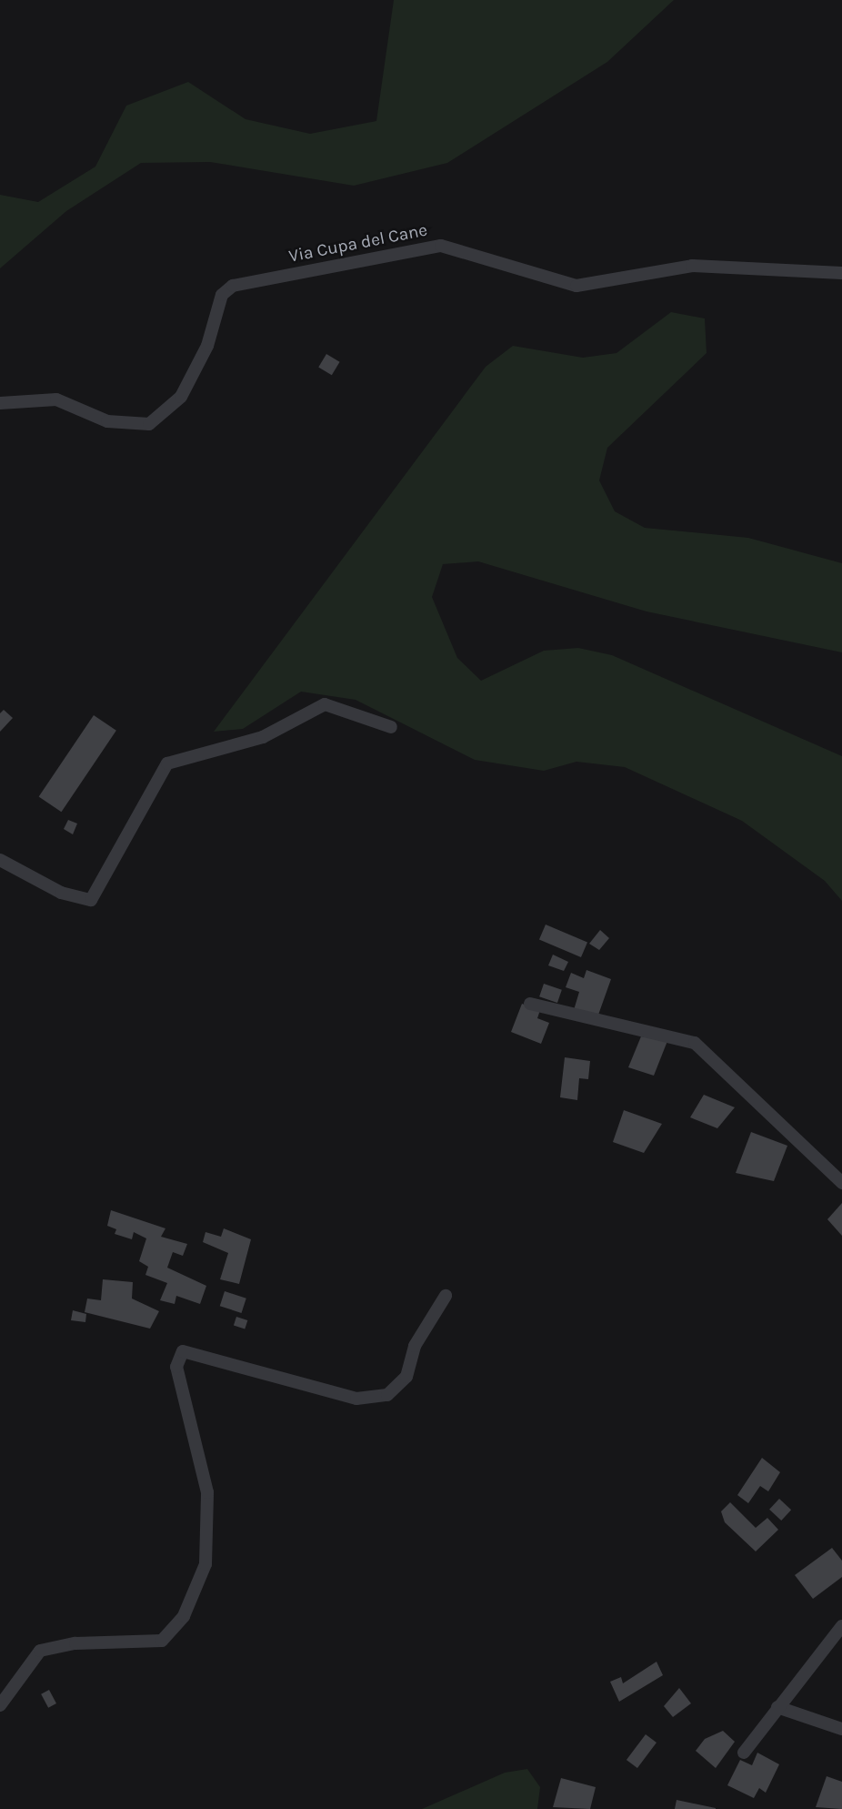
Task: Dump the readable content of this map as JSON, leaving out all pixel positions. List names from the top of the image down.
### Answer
{
  "streets": {
    "street": ["Via Cupa del Cane"]
  }
}
